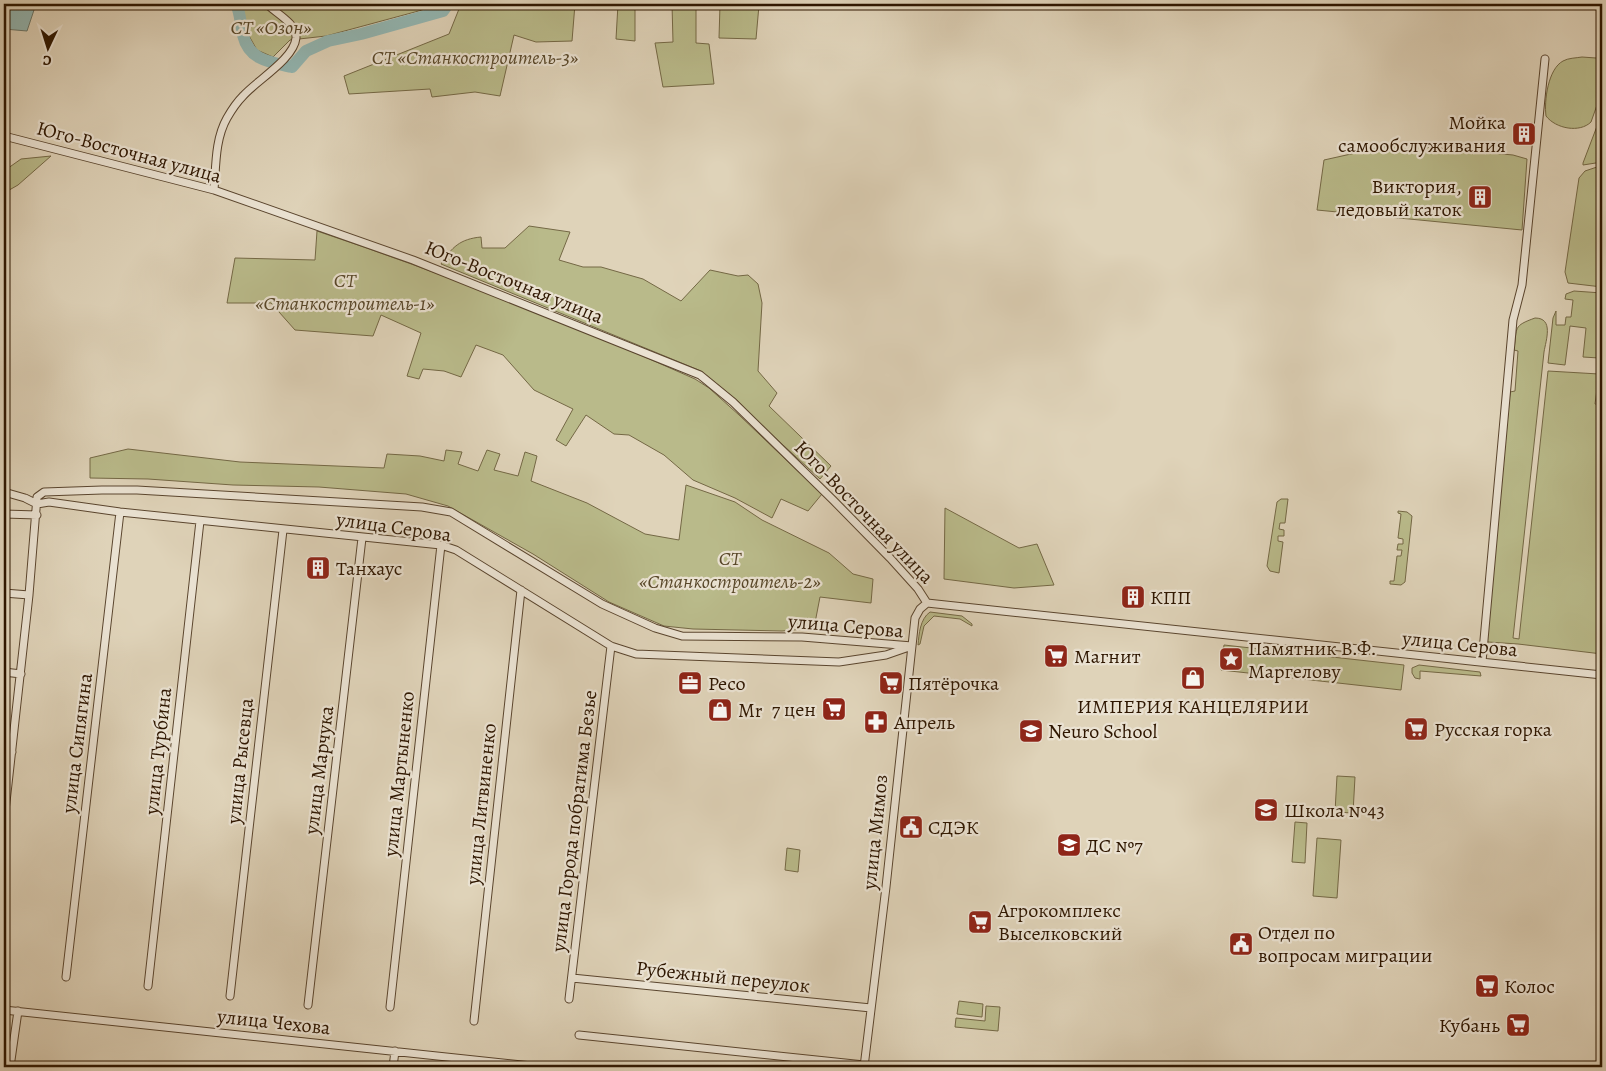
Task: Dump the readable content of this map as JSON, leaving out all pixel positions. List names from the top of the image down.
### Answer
{
  "streets": {
    "street": [
      "Юго-Восточная улица",
      "улица Серова",
      "улица Сипягина",
      "улица Турбина",
      "улица Рысевца",
      "улица Марчука",
      "улица Мартыненко",
      "улица Литвиненко",
      "улица Города побратима Безье",
      "улица Мимоз",
      "Рубежный переулок",
      "улица Чехова"
    ]
  },
  "crossings": [
    ["Юго-Восточная улица", "улица Серова"],
    ["Юго-Восточная улица", "улица Мимоз"],
    ["улица Серова", "улица Сипягина"],
    ["улица Серова", "улица Турбина"],
    ["улица Серова", "улица Рысевца"],
    ["улица Серова", "улица Марчука"],
    ["улица Серова", "улица Мартыненко"],
    ["улица Серова", "улица Литвиненко"],
    ["улица Серова", "улица Города побратима Безье"],
    ["улица Серова", "улица Мимоз"],
    ["улица Города побратима Безье", "Рубежный переулок"],
    ["улица Мимоз", "Рубежный переулок"]
  ],
  "parks": [
    "СТ «Озон»",
    "СТ «Станкостроитель-3»",
    "СТ «Станкостроитель-1»",
    "СТ «Станкостроитель-2»"
  ],
  "places": {
    "building": [
      "Мойка самообслуживания",
      "Виктория, ледовый каток",
      "Танхаус",
      "КПП"
    ],
    "supermarket": [
      "Магнит",
      "Пятёрочка",
      "7 цен",
      "Русская горка",
      "Агрокомплекс Выселковский",
      "Колос",
      "Кубань"
    ],
    "place": ["Памятник В.Ф. Маргелову"],
    "shop": ["ИМПЕРИЯ КАНЦЕЛЯРИИ", "Mr"],
    "office": ["Ресо"],
    "pharmacy": ["Апрель"],
    "school or university": ["Neuro School", "Школа №43", "ДС №7"],
    "public building": ["СДЭК", "Отдел по вопросам миграции"]
  },
  "north": "bottom"
}
